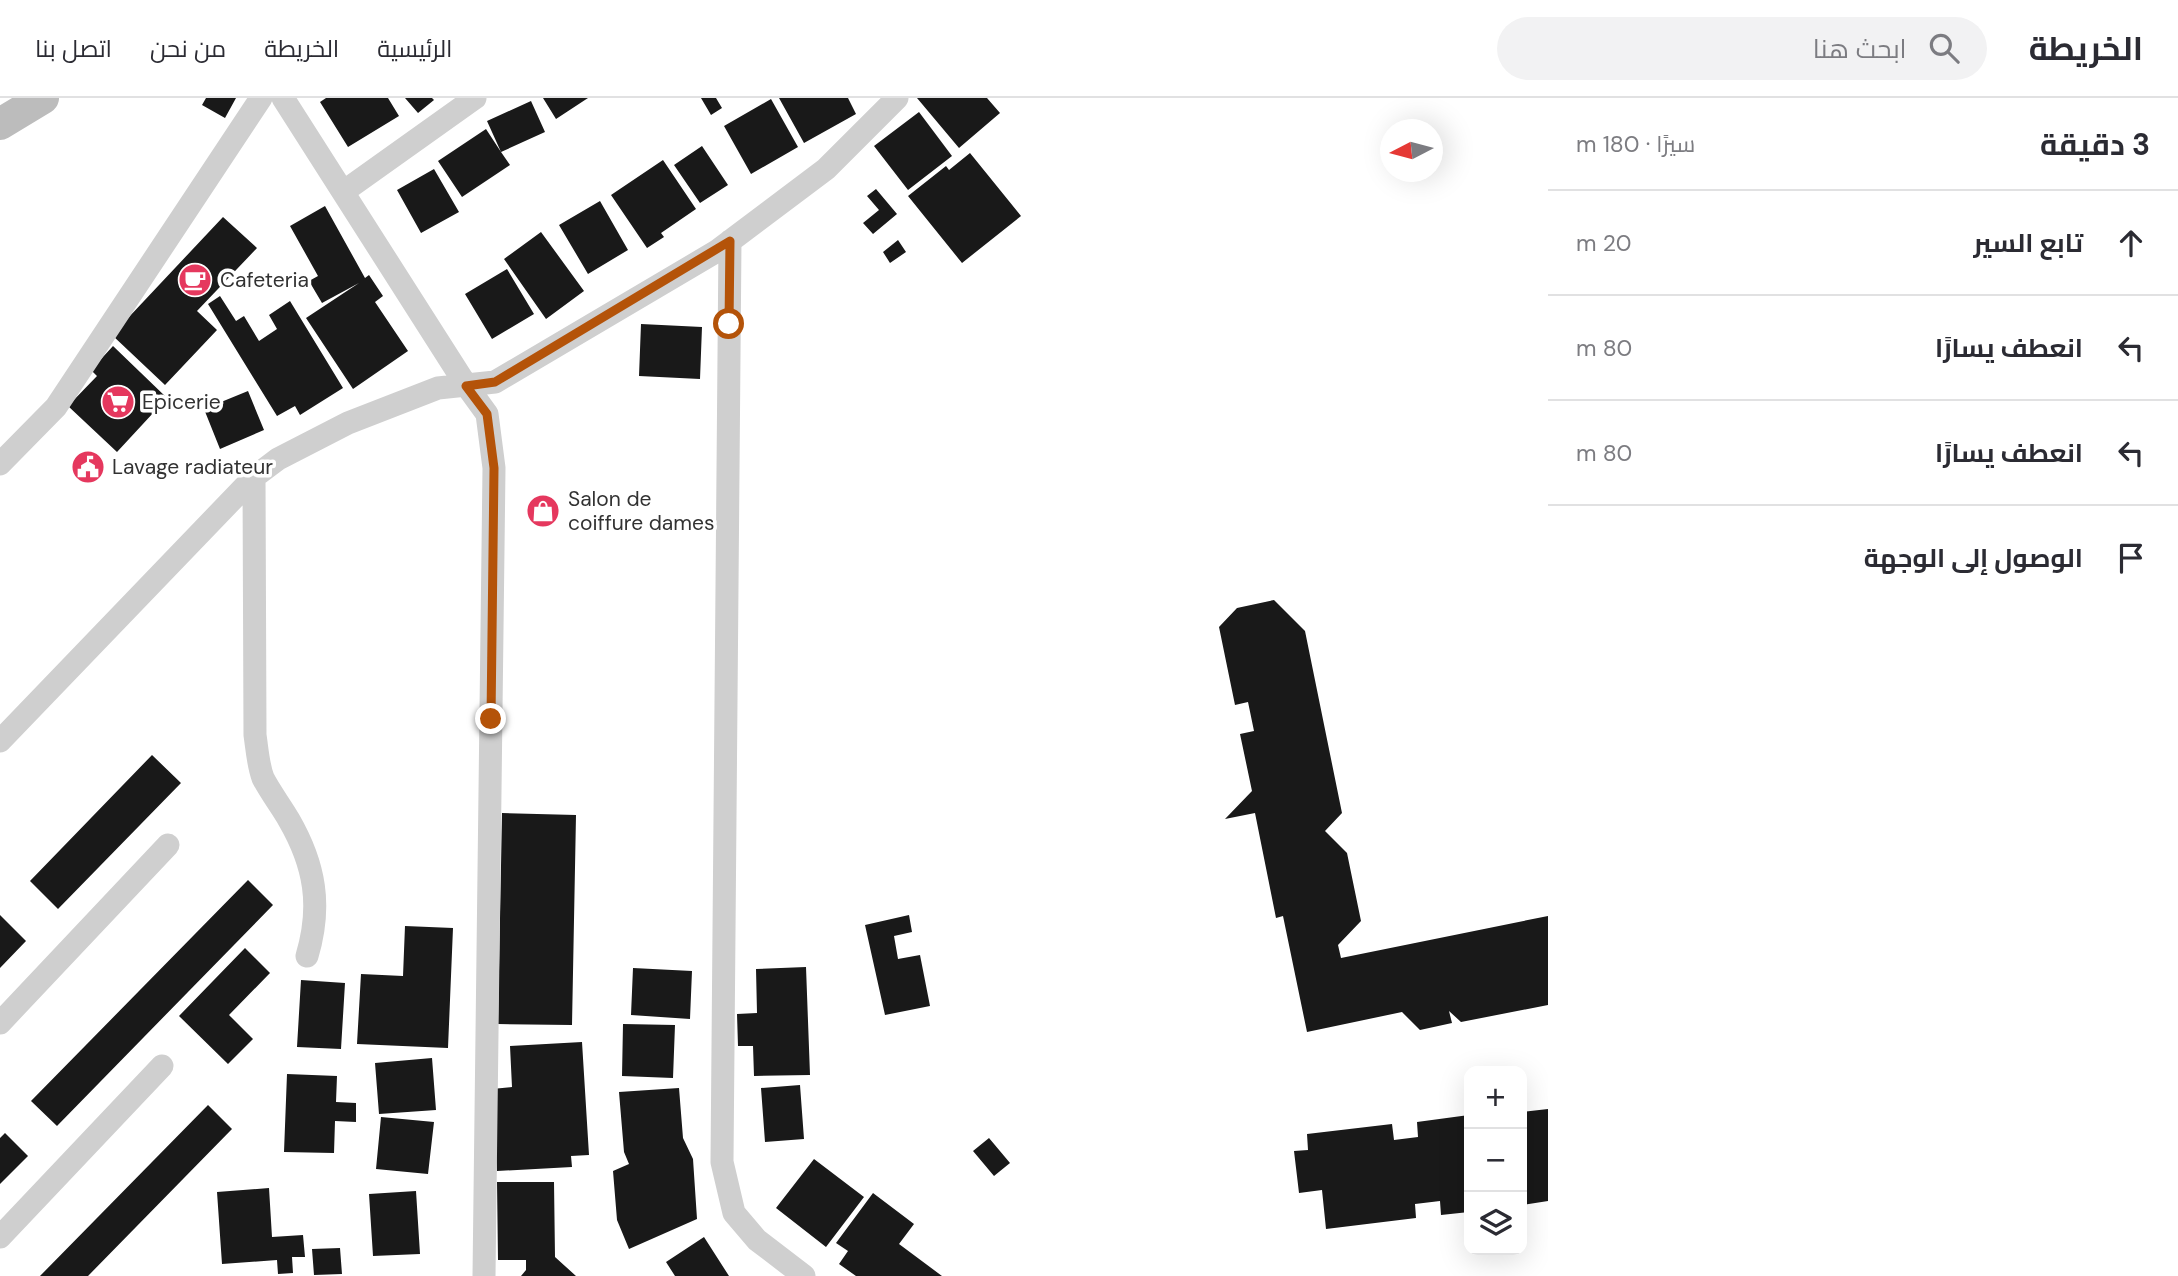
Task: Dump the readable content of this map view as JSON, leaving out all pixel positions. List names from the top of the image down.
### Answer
{
  "places": {
    "cafe": ["Cafeteria"],
    "supermarket": ["Epicerie"],
    "public building": ["Lavage radiateur"],
    "shop": ["Salon de coiffure dames"]
  },
  "north": "left",
  "page": {
    "header": "الخريطة",
    "search": "ابحث هنا",
    "nav": [
      "الرئيسية",
      "الخريطة",
      "من نحن",
      "اتصل بنا"
    ],
    "heading": ["3 دقيقة", "سيرًا · 180 m"],
    "list": [
      ["تابع السير", "20 m"],
      ["انعطف يسارًا", "80 m"],
      ["انعطف يسارًا", "80 m"],
      "الوصول إلى الوجهة"
    ],
    "map_buttons": ["+", "−"]
  }
}
